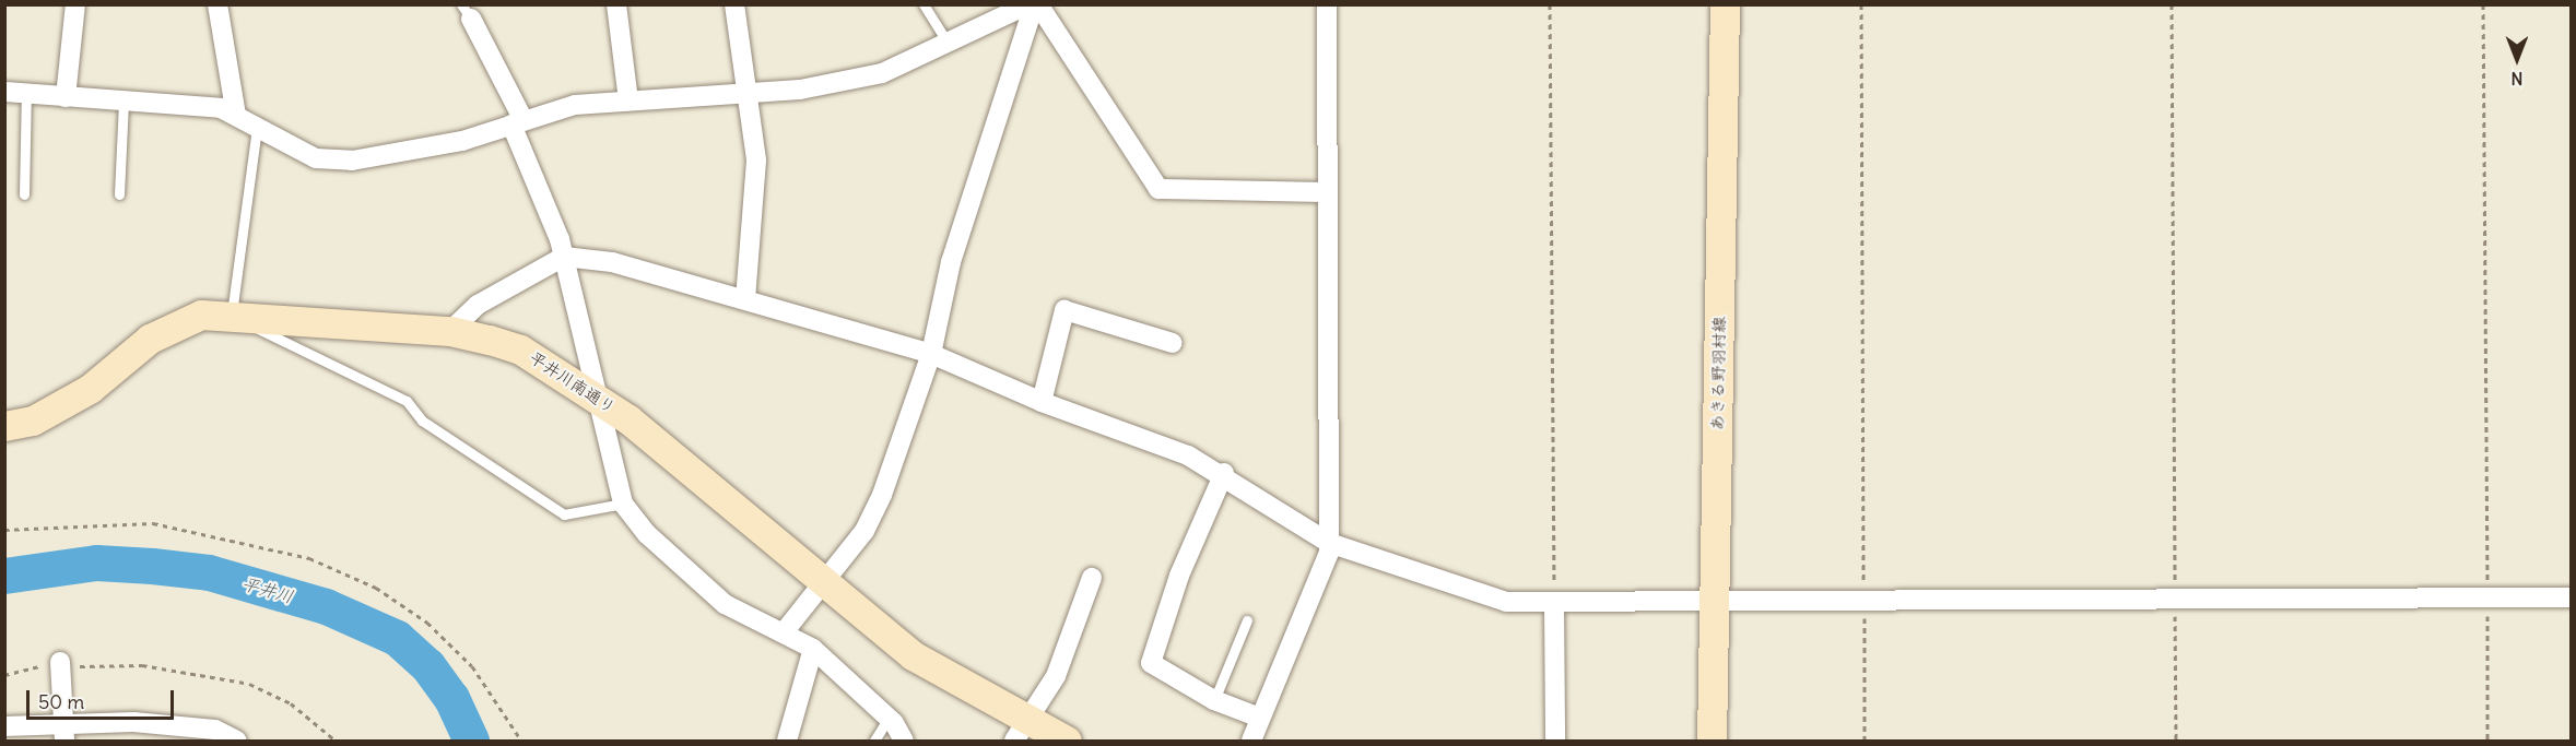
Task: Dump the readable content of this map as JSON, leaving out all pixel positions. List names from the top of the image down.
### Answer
{
  "streets": {
    "street": ["あきる野羽村線", "平井川南通り"]
  },
  "water": ["平井川"],
  "scale_bar": "50 m",
  "north": "bottom"
}
